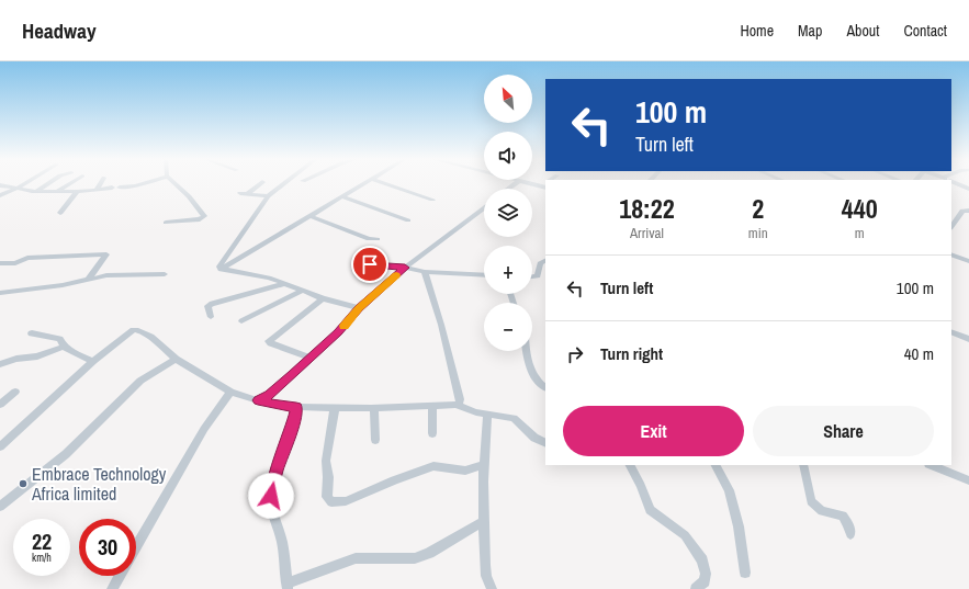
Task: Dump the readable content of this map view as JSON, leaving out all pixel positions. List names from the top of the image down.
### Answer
{
  "places": ["Embrace Technology Africa limited"],
  "north": "top left",
  "page": {
    "header": "Headway",
    "nav": [
      "Home",
      "Map",
      "About",
      "Contact"
    ],
    "map_buttons": ["+", "−"],
    "turn": ["100 m", "Turn left"],
    "eta": [
      "18:22",
      "Arrival",
      "2",
      "min",
      "440",
      "m"
    ],
    "list": [
      {
        "name": "Turn left",
        "value": "100 m"
      },
      {
        "name": "Turn right",
        "value": "40 m"
      }
    ],
    "buttons": ["Exit", "Share"],
    "speed": "22 km/h",
    "limit": "30"
  }
}
